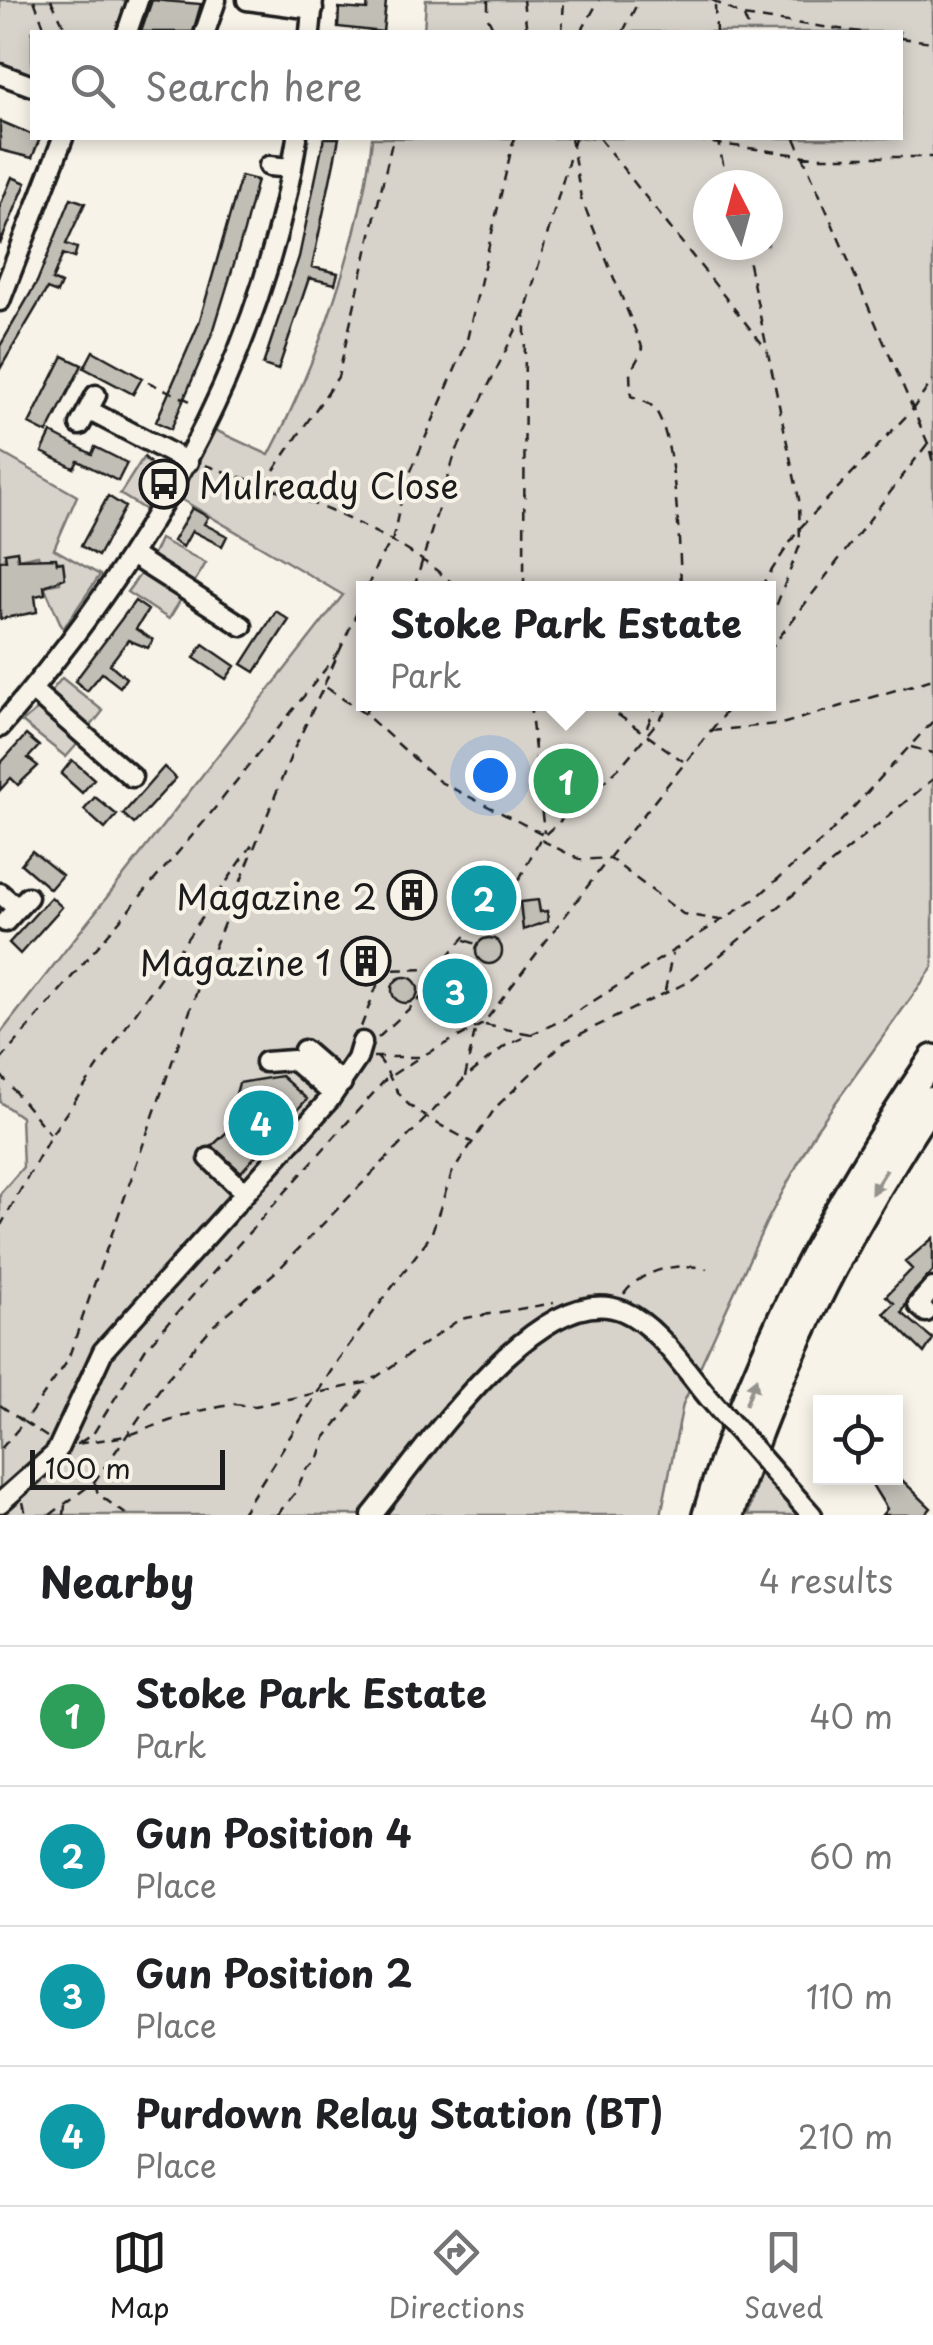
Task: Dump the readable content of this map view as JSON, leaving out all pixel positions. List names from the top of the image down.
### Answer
{
  "places": {
    "bus stop": ["Mulready Close"],
    "building": ["Magazine 2", "Magazine 1"]
  },
  "scale_bar": "100 m",
  "north": "top",
  "page": {
    "search": "Search here",
    "popup": ["Stoke Park Estate", "Park"],
    "pins": [
      "1",
      "2",
      "3",
      "4"
    ],
    "scale": "100 m",
    "heading": ["Nearby", "4 results"],
    "list": [
      {
        "mark": "1",
        "name": "Stoke Park Estate",
        "note": "Park",
        "value": "40 m"
      },
      {
        "mark": "2",
        "name": "Gun Position 4",
        "note": "Place",
        "value": "60 m"
      },
      {
        "mark": "3",
        "name": "Gun Position 2",
        "note": "Place",
        "value": "110 m"
      },
      {
        "mark": "4",
        "name": "Purdown Relay Station (BT)",
        "note": "Place",
        "value": "210 m"
      }
    ],
    "nav": ["Map", "Directions", "Saved"]
  }
}
